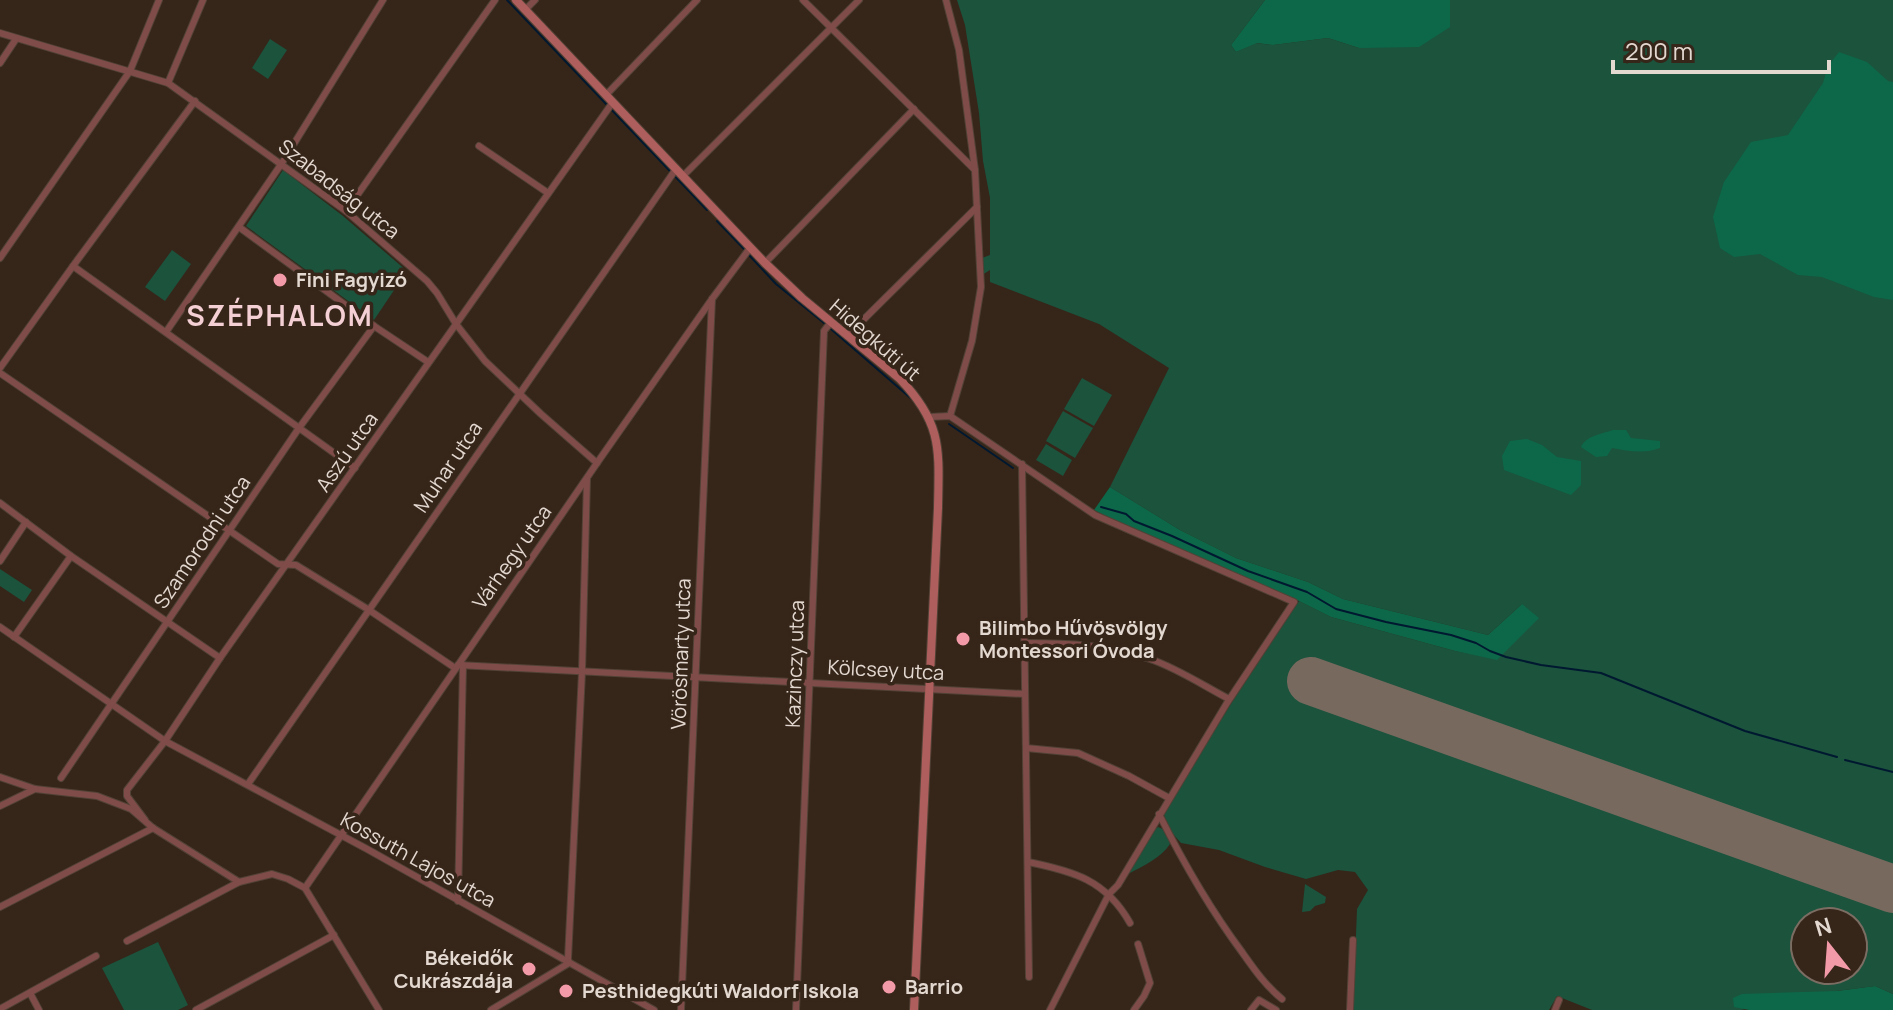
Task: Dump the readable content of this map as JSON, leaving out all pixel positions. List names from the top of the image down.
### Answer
{
  "streets": {
    "main road": ["Hidegkúti út"],
    "street": [
      "Szabadság utca",
      "Aszú utca",
      "Muhar utca",
      "Szamorodni utca",
      "Várhegy utca",
      "Vörösmarty utca",
      "Kazinczy utca",
      "Kölcsey utca",
      "Kossuth Lajos utca"
    ]
  },
  "crossings": [
    ["Szabadság utca", "Aszú utca"],
    ["Szabadság utca", "Muhar utca"],
    ["Szabadság utca", "Várhegy utca"],
    ["Hidegkúti út", "Aszú utca"],
    ["Hidegkúti út", "Muhar utca"],
    ["Hidegkúti út", "Várhegy utca"],
    ["Hidegkúti út", "Kazinczy utca"],
    ["Hidegkúti út", "Kölcsey utca"],
    ["Aszú utca", "Kossuth Lajos utca"],
    ["Muhar utca", "Kossuth Lajos utca"],
    ["Szamorodni utca", "Kossuth Lajos utca"],
    ["Várhegy utca", "Vörösmarty utca"],
    ["Várhegy utca", "Kölcsey utca"],
    ["Várhegy utca", "Kossuth Lajos utca"],
    ["Vörösmarty utca", "Kölcsey utca"],
    ["Kazinczy utca", "Kölcsey utca"]
  ],
  "districts": ["SZÉPHALOM"],
  "places": [
    "Fini Fagyizó",
    "Bilimbo Hűvösvölgy Montessori Óvoda",
    "Békeidők Cukrászdája",
    "Barrio",
    "Pesthidegkúti Waldorf Iskola"
  ],
  "scale_bar": "200 m",
  "north": "top"
}
